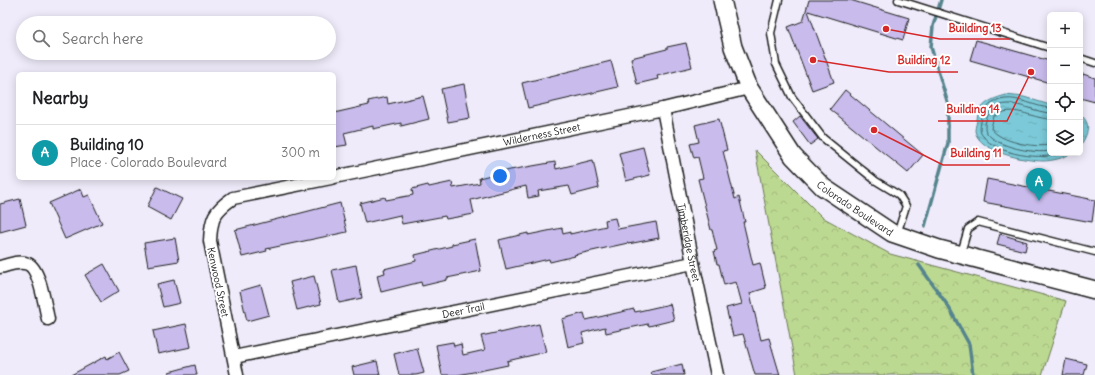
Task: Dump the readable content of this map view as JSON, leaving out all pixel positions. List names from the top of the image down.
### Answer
{
  "streets": {
    "main road": ["Colorado Boulevard"],
    "street": [
      "Wilderness Street",
      "Timberidge Street",
      "Kenwood Street",
      "Deer Trail"
    ]
  },
  "crossings": [
    ["Wilderness Street", "Colorado Boulevard"],
    ["Wilderness Street", "Timberidge Street"],
    ["Wilderness Street", "Kenwood Street"],
    ["Timberidge Street", "Deer Trail"],
    ["Kenwood Street", "Deer Trail"]
  ],
  "places": [
    "Building 13",
    "Building 12",
    "Building 14",
    "Building 11"
  ],
  "page": {
    "map_buttons": ["+", "−"],
    "search": "Search here",
    "heading": "Nearby",
    "list": [
      {
        "mark": "A",
        "name": "Building 10",
        "note": "Place · Colorado Boulevard",
        "value": "300 m"
      }
    ],
    "pins": "A"
  }
}
